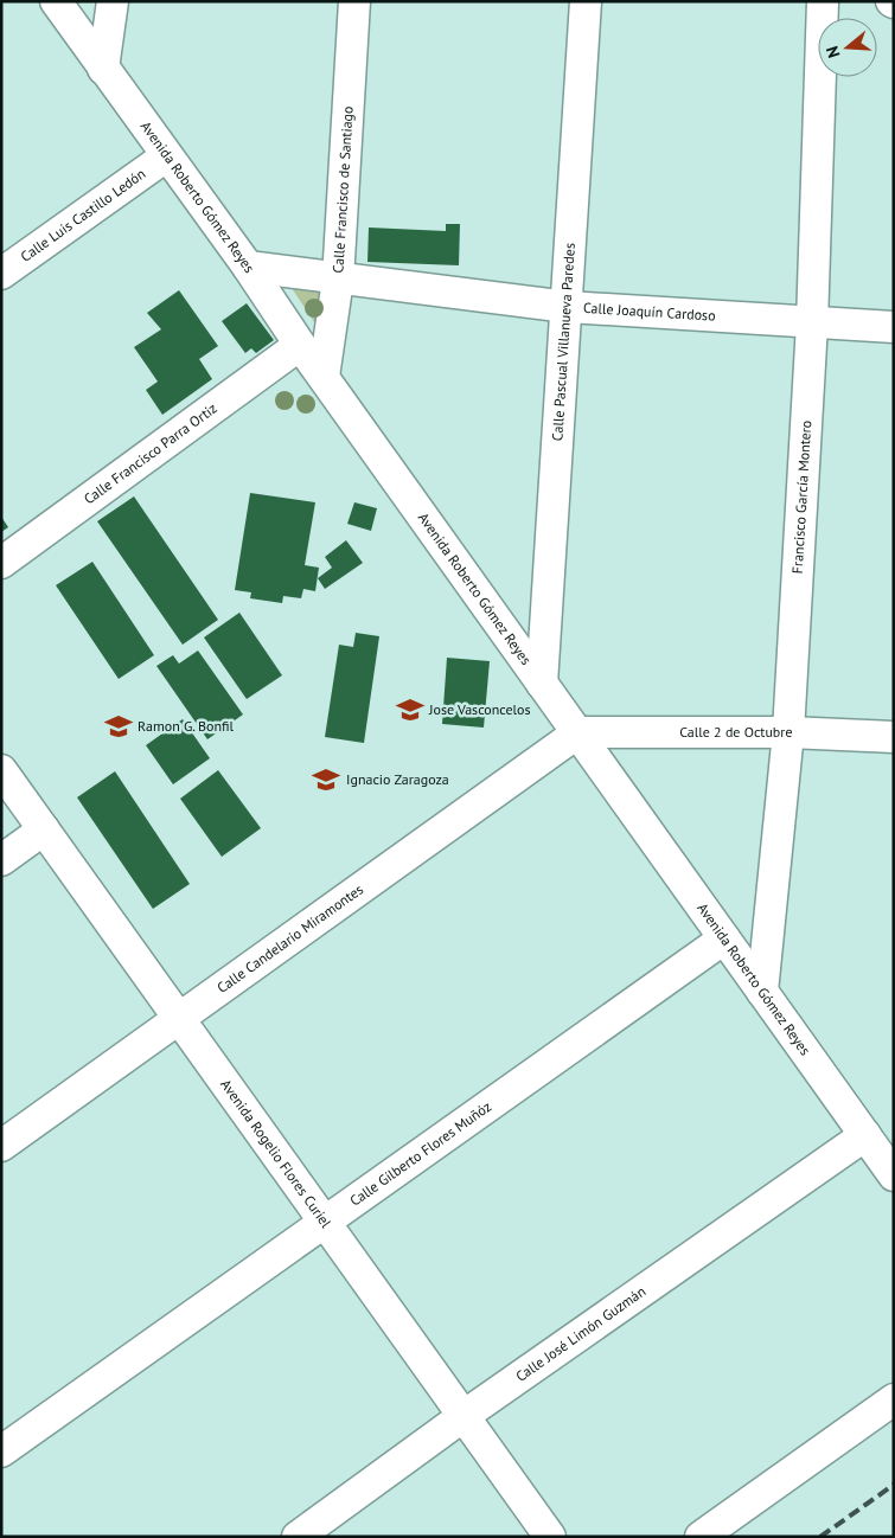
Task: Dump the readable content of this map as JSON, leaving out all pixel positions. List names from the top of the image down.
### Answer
{
  "streets": {
    "street": [
      "Calle Francisco de Santiago",
      "Avenida Roberto Gómez Reyes",
      "Calle Luis Castillo Ledón",
      "Calle Joaquín Cardoso",
      "Calle Pascual Villanueva Paredes",
      "Calle Francisco Parra Ortiz",
      "Francisco García Montero",
      "Calle 2 de Octubre",
      "Calle Candelario Miramontes",
      "Avenida Rogelio Flores Curiel",
      "Calle Gilberto Flores Muñóz",
      "Calle José Limón Guzmán"
    ]
  },
  "crossings": [
    ["Calle Francisco de Santiago", "Avenida Roberto Gómez Reyes"],
    ["Calle Francisco de Santiago", "Calle Joaquín Cardoso"],
    ["Avenida Roberto Gómez Reyes", "Calle Luis Castillo Ledón"],
    ["Avenida Roberto Gómez Reyes", "Calle Joaquín Cardoso"],
    ["Avenida Roberto Gómez Reyes", "Calle Pascual Villanueva Paredes"],
    ["Avenida Roberto Gómez Reyes", "Calle Francisco Parra Ortiz"],
    ["Avenida Roberto Gómez Reyes", "Francisco García Montero"],
    ["Avenida Roberto Gómez Reyes", "Calle 2 de Octubre"],
    ["Avenida Roberto Gómez Reyes", "Calle Candelario Miramontes"],
    ["Avenida Roberto Gómez Reyes", "Calle Gilberto Flores Muñóz"],
    ["Avenida Roberto Gómez Reyes", "Calle José Limón Guzmán"],
    ["Calle Joaquín Cardoso", "Calle Pascual Villanueva Paredes"],
    ["Calle Joaquín Cardoso", "Francisco García Montero"],
    ["Francisco García Montero", "Calle 2 de Octubre"],
    ["Calle 2 de Octubre", "Calle Candelario Miramontes"],
    ["Calle Candelario Miramontes", "Avenida Rogelio Flores Curiel"],
    ["Avenida Rogelio Flores Curiel", "Calle Gilberto Flores Muñóz"],
    ["Avenida Rogelio Flores Curiel", "Calle José Limón Guzmán"]
  ],
  "places": {
    "school or university": ["Jose Vasconcelos", "Ramon G. Bonfil", "Ignacio Zaragoza"]
  },
  "north": "left"
}
